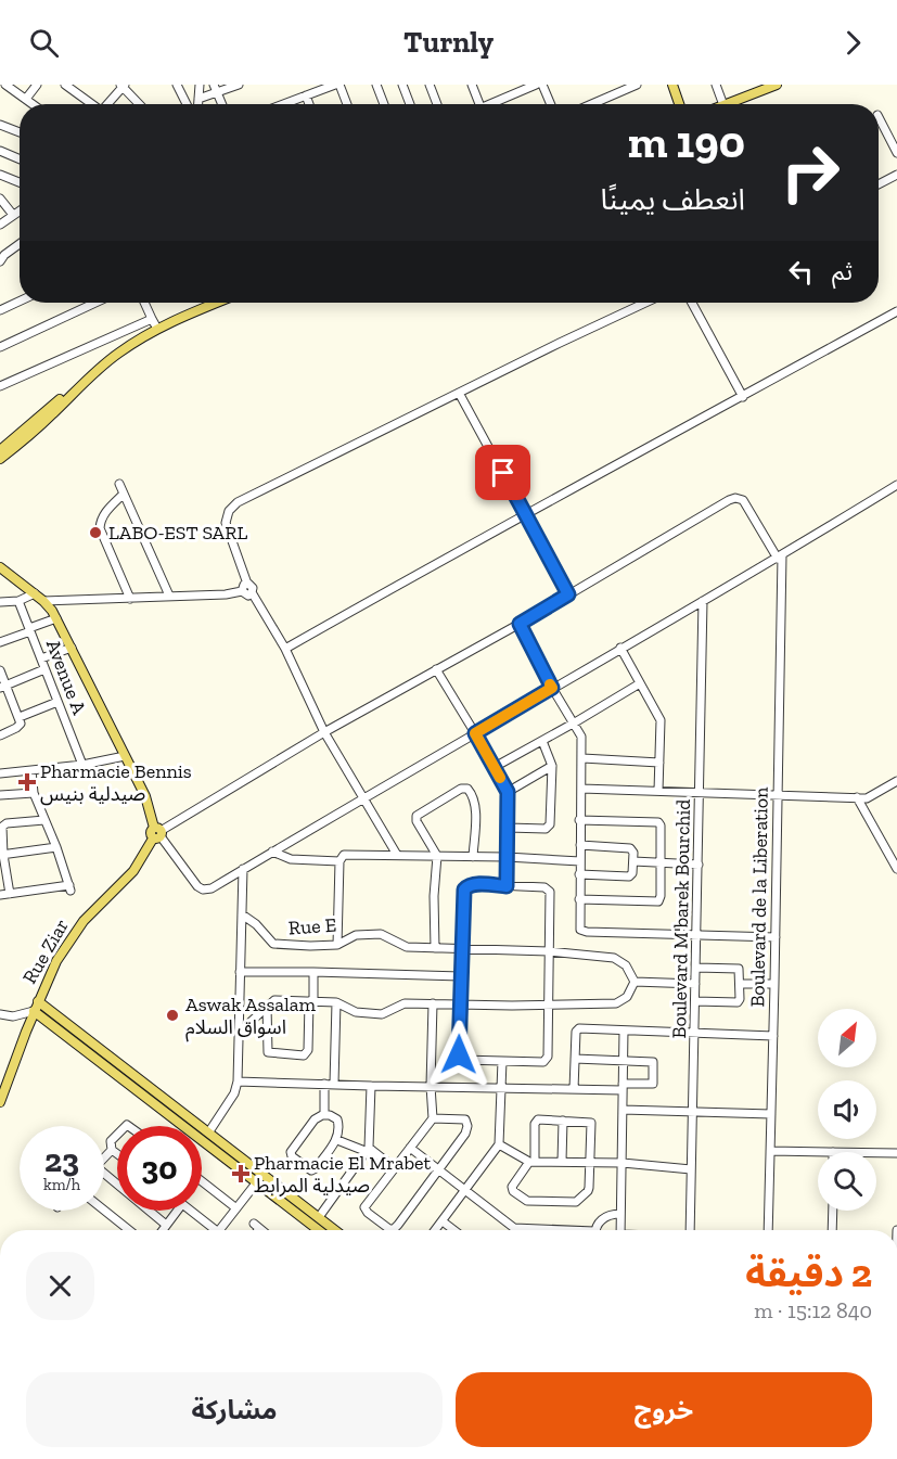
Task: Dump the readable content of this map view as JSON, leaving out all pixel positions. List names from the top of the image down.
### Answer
{
  "streets": {
    "main road": ["Rue Ziar"],
    "street": [
      "Avenue A",
      "Boulevard de la Liberation",
      "Boulevard M'barek Bourchid",
      "Rue E"
    ]
  },
  "places": {
    "other": ["LABO-EST SARL", "Aswak Assalam اسواق السلام"],
    "health": ["Pharmacie Bennis صيدلية بنيس", "Pharmacie El Mrabet صيدلية المرابط"]
  },
  "north": "top right",
  "page": {
    "header": "Turnly",
    "turn": ["190 m", "انعطف يمينًا"],
    "then": "ثم",
    "speed": "23 km/h",
    "limit": "30",
    "heading": ["2 دقيقة", "840 m · 15:12"],
    "buttons": ["خروج", "مشاركة"]
  }
}
